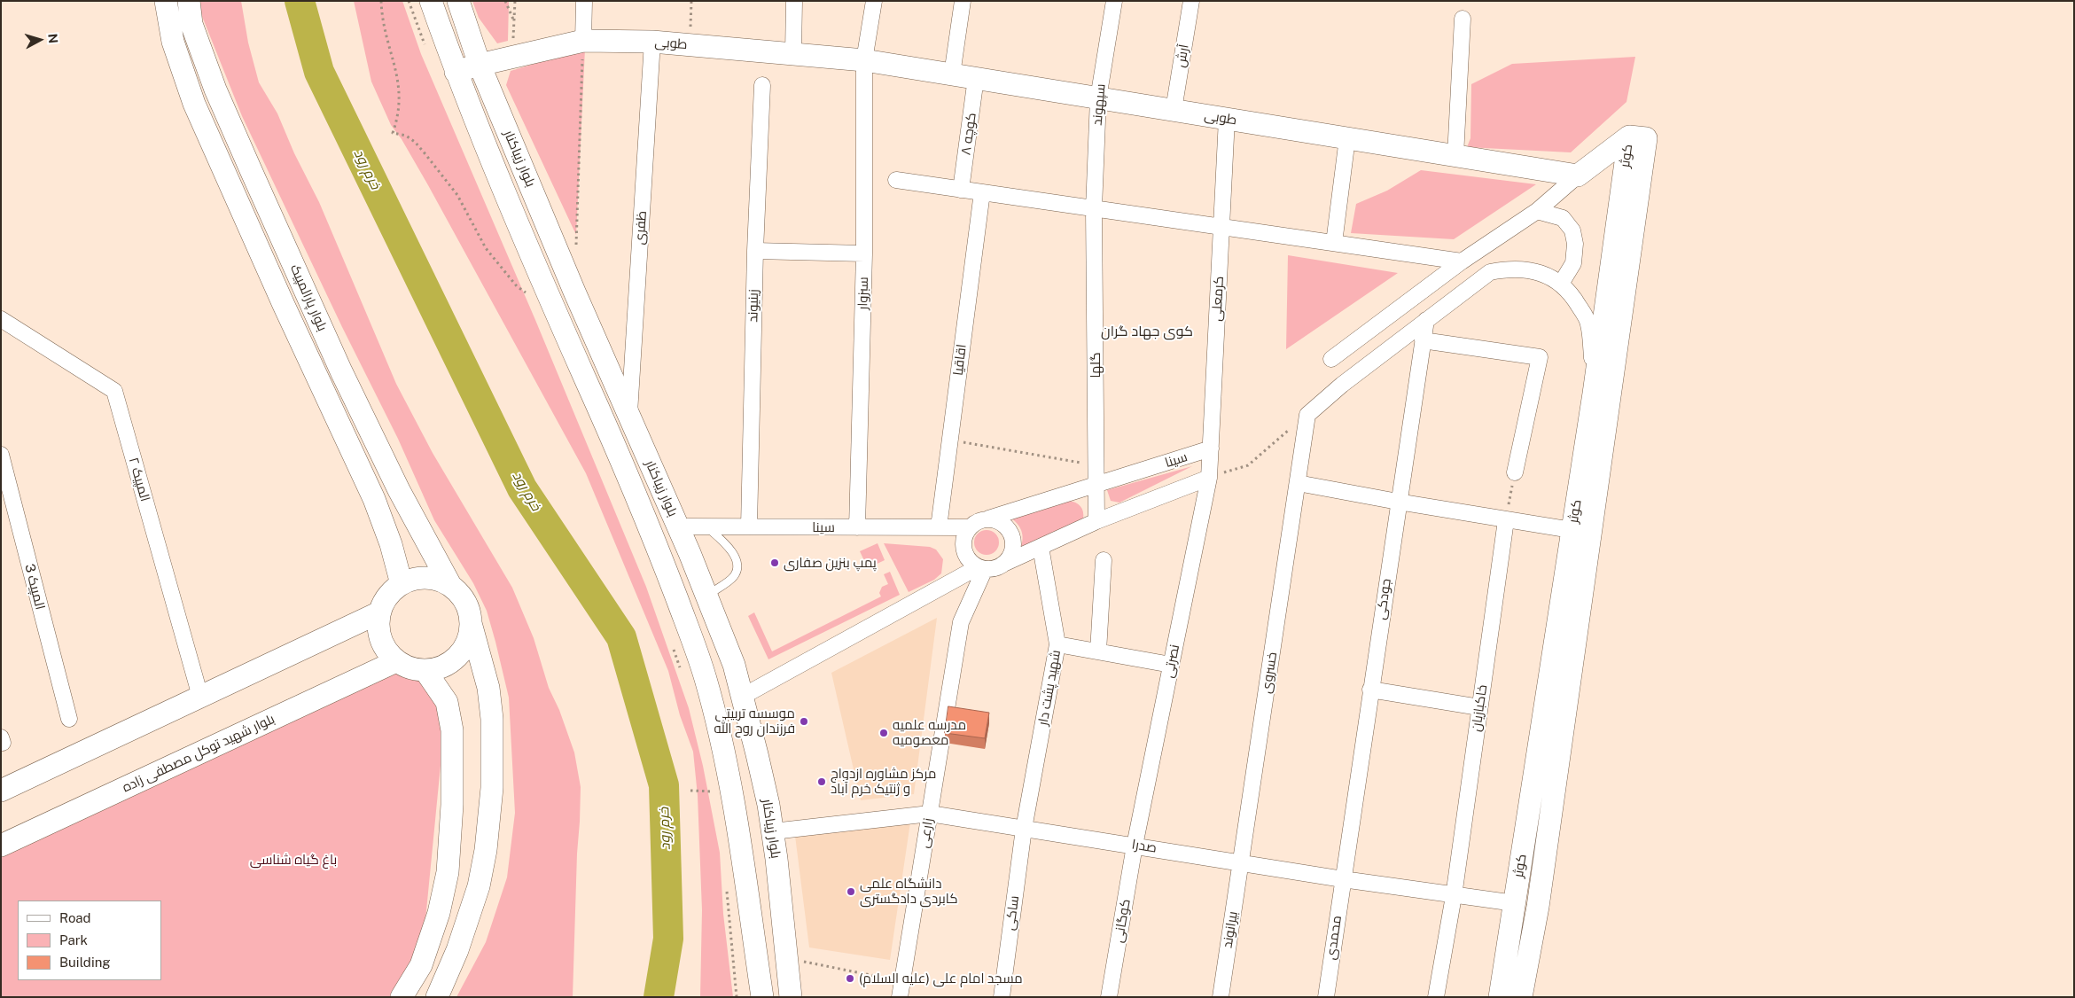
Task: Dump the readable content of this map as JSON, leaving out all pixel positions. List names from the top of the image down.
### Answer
{
  "streets": {
    "main road": [
      "طوبی",
      "کوثر",
      "بلوار زیباکنار",
      "بلوار پارالمپیک",
      "بلوار شهید توکل مصطفی زاده"
    ],
    "street": [
      "آرش",
      "سپهوند",
      "کوچه ۸",
      "ظفری",
      "سبزوار",
      "کرمعلی",
      "زینیوند",
      "اقاقیا",
      "گلها",
      "سینا",
      "المپیک ۲",
      "المپیک 3",
      "جودکی",
      "نصرتی",
      "خسروی",
      "شهید پشت دار",
      "خاکبازیان",
      "زارعی",
      "صدرا",
      "ساکی",
      "کوگانی",
      "بیرانوند",
      "محمدی"
    ]
  },
  "crossings": [
    ["طوبی", "آرش"],
    ["طوبی", "سپهوند"],
    ["طوبی", "کوچه ۸"],
    ["طوبی", "بلوار زیباکنار"],
    ["طوبی", "ظفری"],
    ["طوبی", "سبزوار"],
    ["طوبی", "کرمعلی"],
    ["سپهوند", "گلها"],
    ["کوثر", "صدرا"],
    ["بلوار زیباکنار", "ظفری"],
    ["بلوار زیباکنار", "سینا"],
    ["بلوار زیباکنار", "صدرا"],
    ["سبزوار", "سینا"],
    ["بلوار پارالمپیک", "بلوار شهید توکل مصطفی زاده"],
    ["کرمعلی", "سینا"],
    ["کرمعلی", "نصرتی"],
    ["زینیوند", "سینا"],
    ["اقاقیا", "سینا"],
    ["گلها", "سینا"],
    ["سینا", "زارعی"],
    ["جودکی", "صدرا"],
    ["جودکی", "محمدی"],
    ["نصرتی", "صدرا"],
    ["نصرتی", "کوگانی"],
    ["خسروی", "صدرا"],
    ["خسروی", "بیرانوند"],
    ["شهید پشت دار", "صدرا"],
    ["شهید پشت دار", "ساکی"],
    ["خاکبازیان", "صدرا"],
    ["زارعی", "صدرا"],
    ["صدرا", "ساکی"],
    ["صدرا", "کوگانی"],
    ["صدرا", "بیرانوند"],
    ["صدرا", "محمدی"]
  ],
  "districts": ["کوی جهاد گران"],
  "water": ["خرم رود"],
  "parks": ["باغ گیاه شناسی"],
  "places": [
    "پمپ بنزین صفاری",
    "موسسه تربیتی فرزندان روح الله",
    "مدرسه علمیه معصومیه",
    "مرکز مشاوره ازدواج و ژنتیک خرم آباد",
    "دانشگاه علمی کابردی دادگستری",
    "مسجد امام علی (علیه السلام)"
  ],
  "legend": ["Road", "Park", "Building"],
  "north": "right"
}
